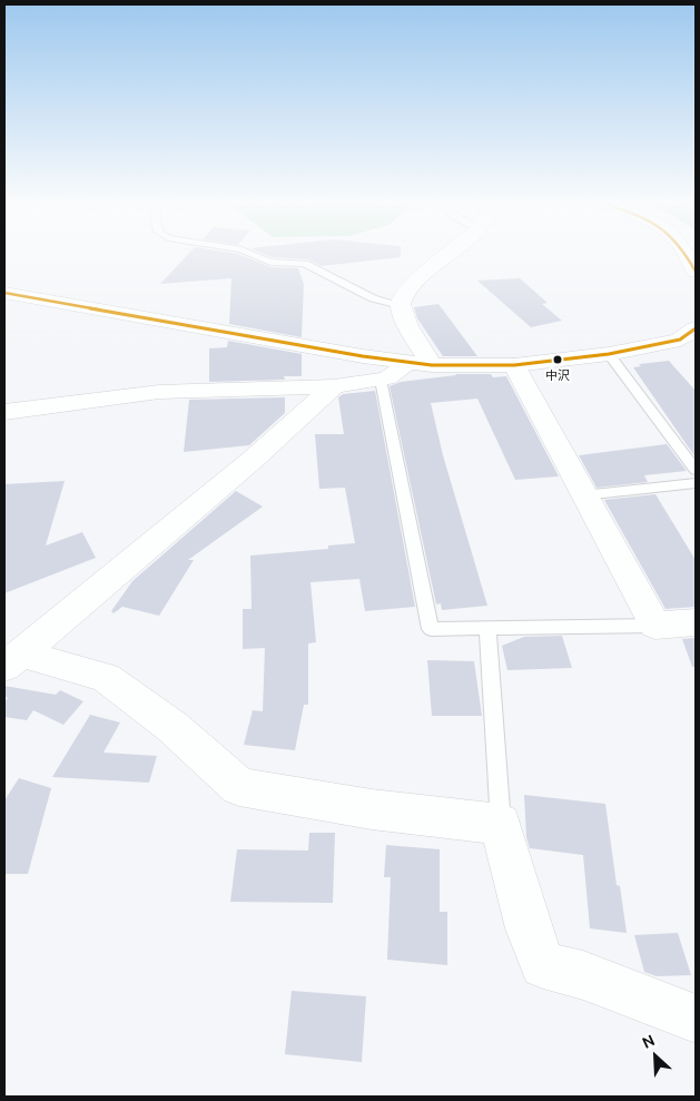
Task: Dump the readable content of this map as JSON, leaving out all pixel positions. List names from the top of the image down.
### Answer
{
  "places": ["中沢"],
  "north": "top left"
}
